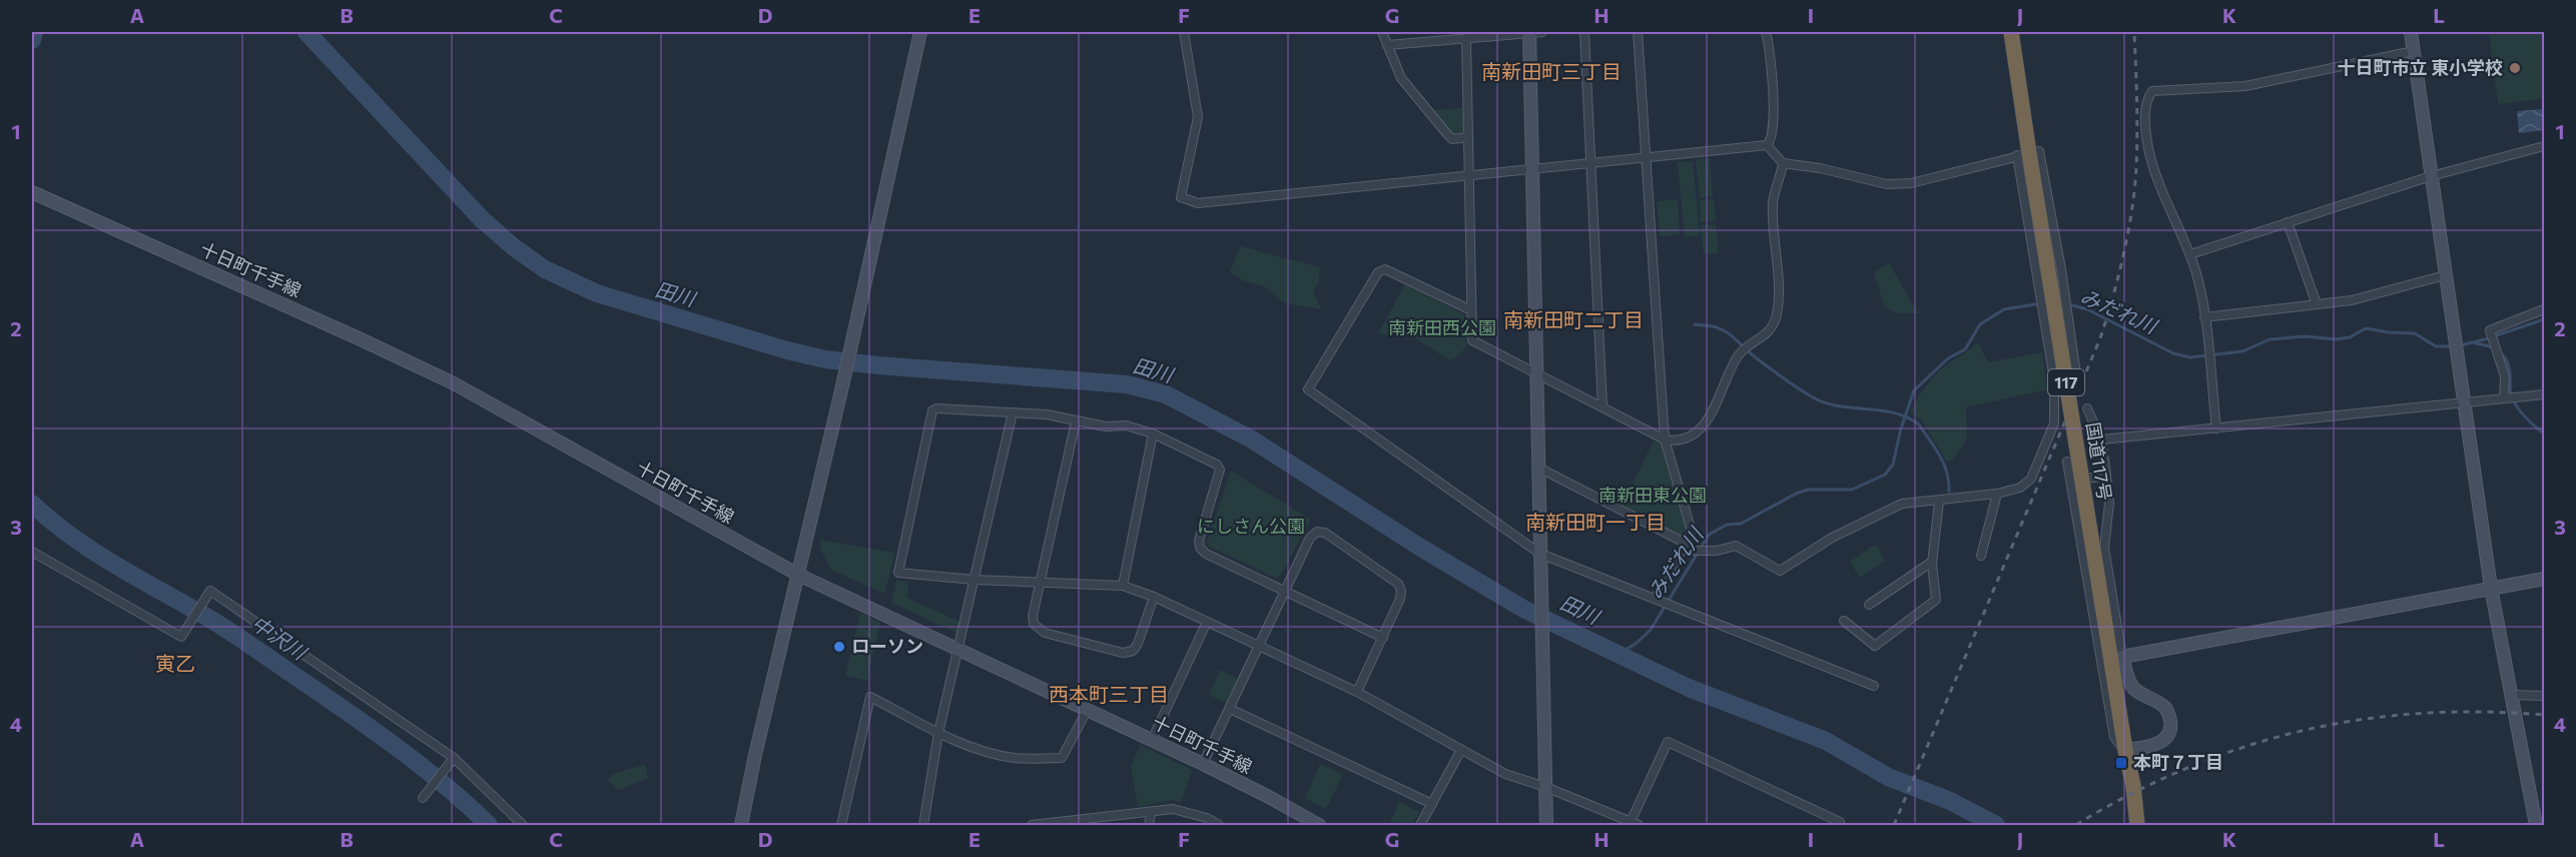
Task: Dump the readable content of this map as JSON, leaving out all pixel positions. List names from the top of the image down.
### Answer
{
  "streets": {
    "highway": ["117", "国道117号"],
    "street": ["十日町千手線"]
  },
  "districts": [
    "南新田町三丁目",
    "南新田町二丁目",
    "南新田町一丁目",
    "寅乙",
    "西本町三丁目"
  ],
  "water": ["田川", "みだれ川", "中沢川"],
  "parks": ["南新田西公園", "南新田東公園", "にしさん公園"],
  "places": {
    "other": ["十日町市立 東小学校", "ローソン"],
    "transit": ["本町７丁目"]
  },
  "grid": {
    "columns": [
      "A",
      "B",
      "C",
      "D",
      "E",
      "F",
      "G",
      "H",
      "I",
      "J",
      "K",
      "L"
    ],
    "rows": [
      "1",
      "2",
      "3",
      "4"
    ]
  }
}
